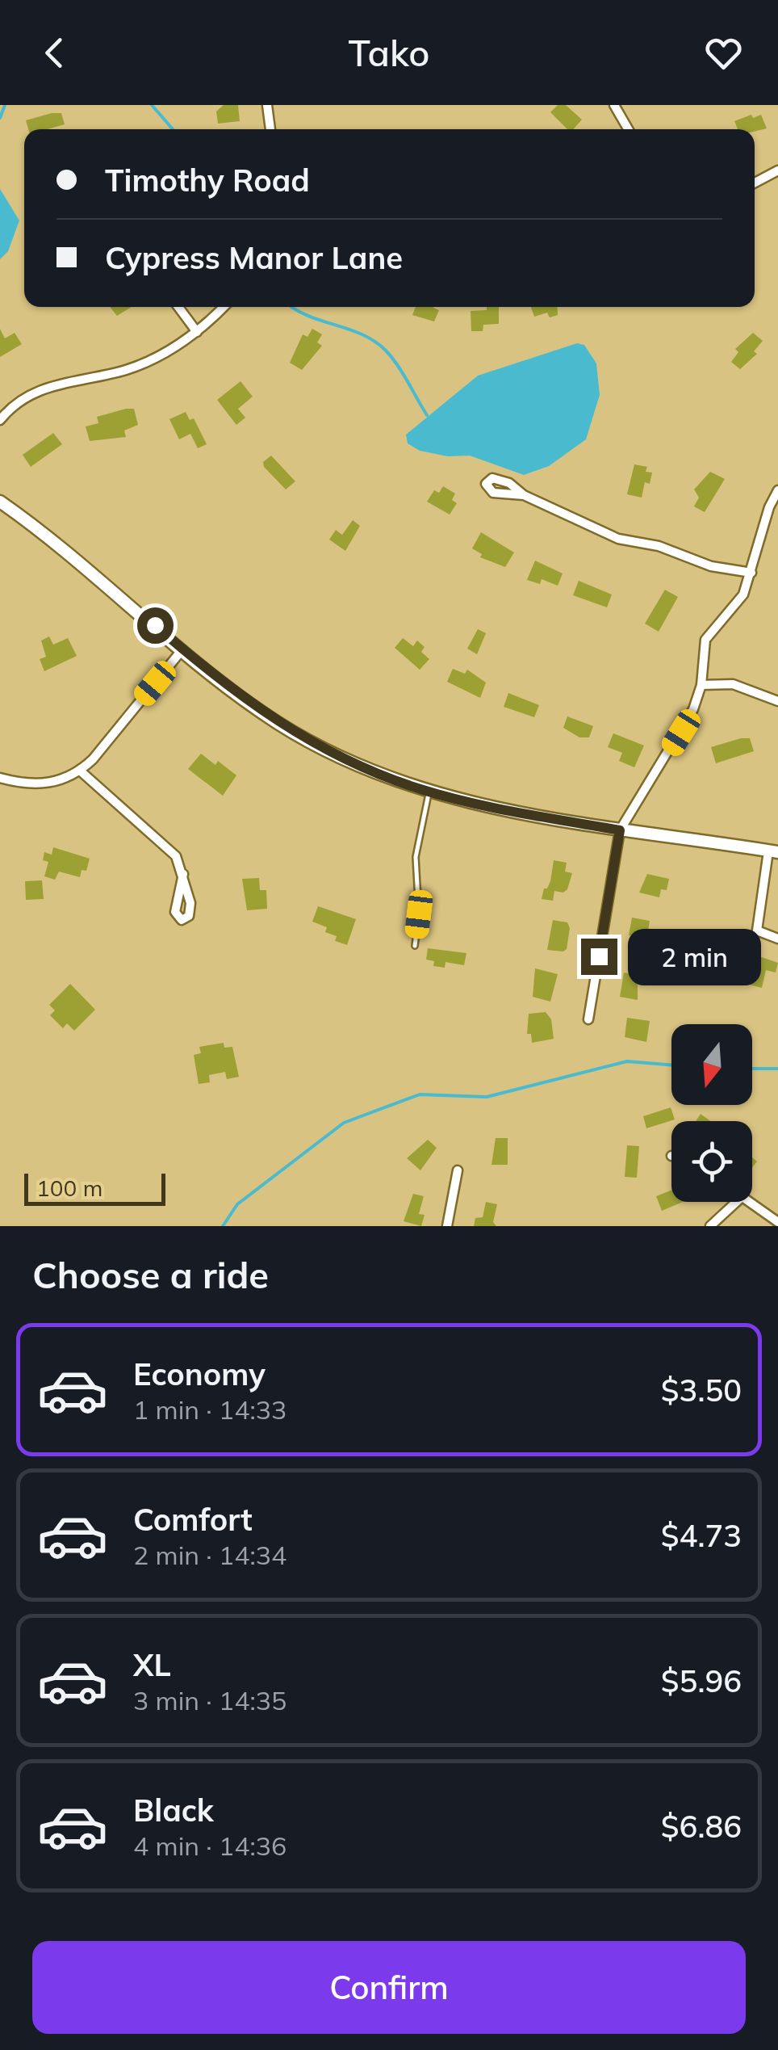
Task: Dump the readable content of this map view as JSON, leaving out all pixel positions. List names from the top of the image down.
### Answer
{
  "scale_bar": "100 m",
  "north": "bottom",
  "page": {
    "header": "Tako",
    "banner": ["Timothy Road", "Cypress Manor Lane"],
    "bubble": "2 min",
    "scale": "100 m",
    "heading": "Choose a ride",
    "list": [
      {
        "name": "Economy",
        "note": "1 min · 14:33",
        "value": "$3.50"
      },
      {
        "name": "Comfort",
        "note": "2 min · 14:34",
        "value": "$4.73"
      },
      {
        "name": "XL",
        "note": "3 min · 14:35",
        "value": "$5.96"
      },
      {
        "name": "Black",
        "note": "4 min · 14:36",
        "value": "$6.86"
      }
    ],
    "buttons": "Confirm"
  }
}
